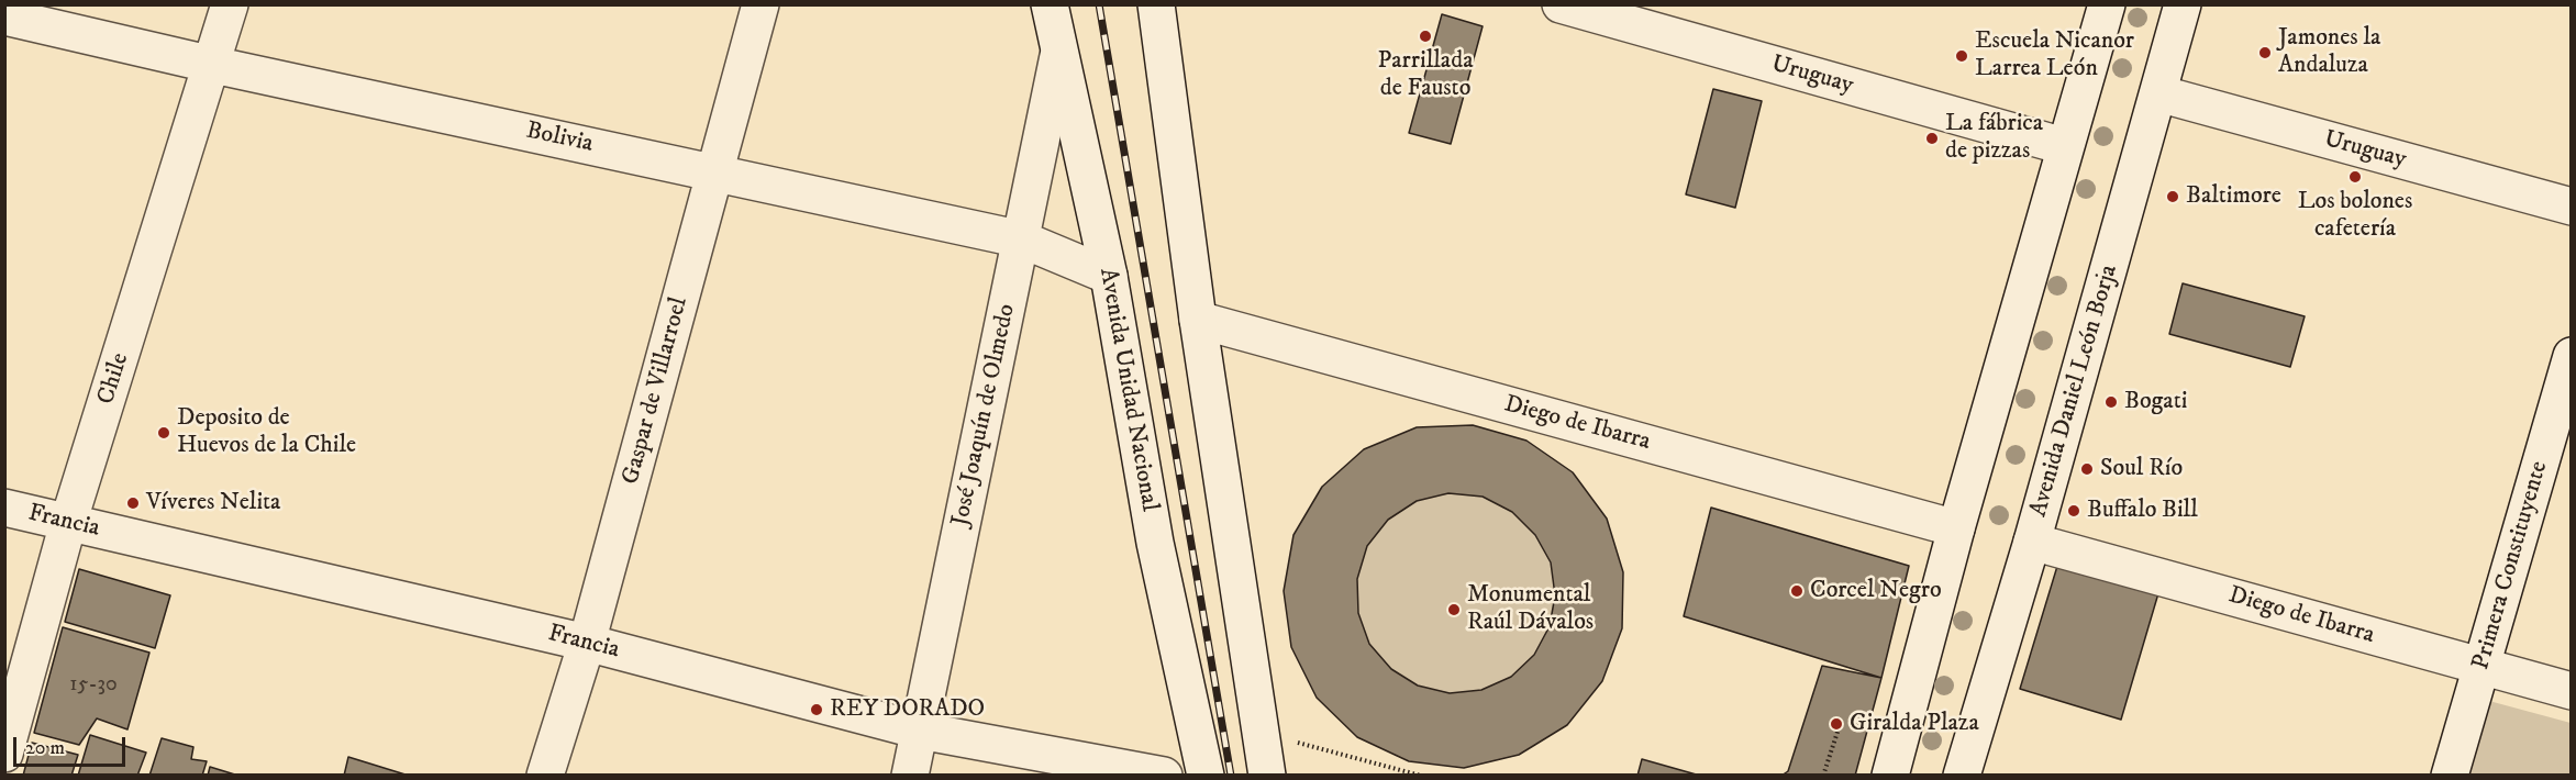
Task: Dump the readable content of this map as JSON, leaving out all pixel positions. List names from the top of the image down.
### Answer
{
  "streets": {
    "street": [
      "Uruguay",
      "Bolivia",
      "Chile",
      "Avenida Unidad Nacional",
      "Gaspar de Villarroel",
      "Avenida Daniel León Borja",
      "José Joaquín de Olmedo",
      "Diego de Ibarra",
      "Francia",
      "Primera Constituyente"
    ]
  },
  "crossings": [
    ["Uruguay", "Avenida Daniel León Borja"],
    ["Bolivia", "Chile"],
    ["Bolivia", "Avenida Unidad Nacional"],
    ["Bolivia", "Gaspar de Villarroel"],
    ["Bolivia", "José Joaquín de Olmedo"],
    ["Chile", "Francia"],
    ["Avenida Unidad Nacional", "José Joaquín de Olmedo"],
    ["Gaspar de Villarroel", "Francia"],
    ["Avenida Daniel León Borja", "Diego de Ibarra"],
    ["José Joaquín de Olmedo", "Francia"],
    ["Diego de Ibarra", "Primera Constituyente"]
  ],
  "places": [
    "Parrillada de Fausto",
    "Jamones la Andaluza",
    "Escuela Nicanor Larrea León",
    "La fábrica de pizzas",
    "Los bolones cafetería",
    "Baltimore",
    "Bogati",
    "Deposito de Huevos de la Chile",
    "Soul Río",
    "Víveres Nelita",
    "Buffalo Bill",
    "Corcel Negro",
    "Monumental Raúl Dávalos",
    "REY DORADO",
    "Giralda Plaza"
  ],
  "house_numbers": ["15-30"],
  "scale_bar": "20 m"
}
